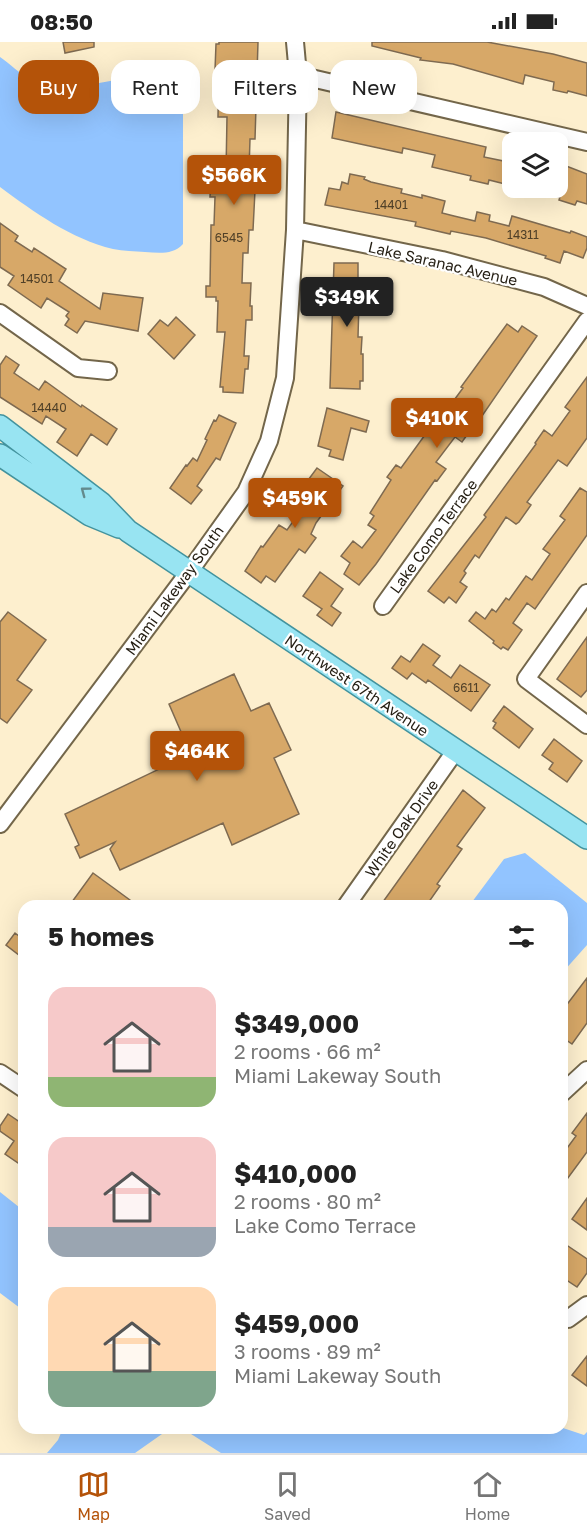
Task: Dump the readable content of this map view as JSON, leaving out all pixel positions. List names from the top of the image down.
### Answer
{
  "streets": {
    "main road": ["Northwest 67th Avenue"],
    "street": [
      "Lake Saranac Avenue",
      "Lake Como Terrace",
      "Miami Lakeway South",
      "White Oak Drive"
    ]
  },
  "crossings": [
    ["Lake Saranac Avenue", "Miami Lakeway South"],
    ["Miami Lakeway South", "Northwest 67th Avenue"],
    ["Northwest 67th Avenue", "White Oak Drive"]
  ],
  "house_numbers": [
    "14401",
    "14311",
    "6545",
    "14501",
    "14440",
    "6611"
  ],
  "page": {
    "status": "08:50",
    "chip": [
      "Buy",
      "Rent",
      "Filters",
      "New"
    ],
    "price": [
      "$566K",
      "$349K",
      "$410K",
      "$459K",
      "$464K"
    ],
    "heading": "5 homes",
    "list": [
      {
        "name": "$349,000",
        "note": "2 rooms · 66 m² · Miami Lakeway South"
      },
      {
        "name": "$410,000",
        "note": "2 rooms · 80 m² · Lake Como Terrace"
      },
      {
        "name": "$459,000",
        "note": "3 rooms · 89 m² · Miami Lakeway South"
      }
    ],
    "tabs": ["Map", "Saved", "Home"]
  }
}
